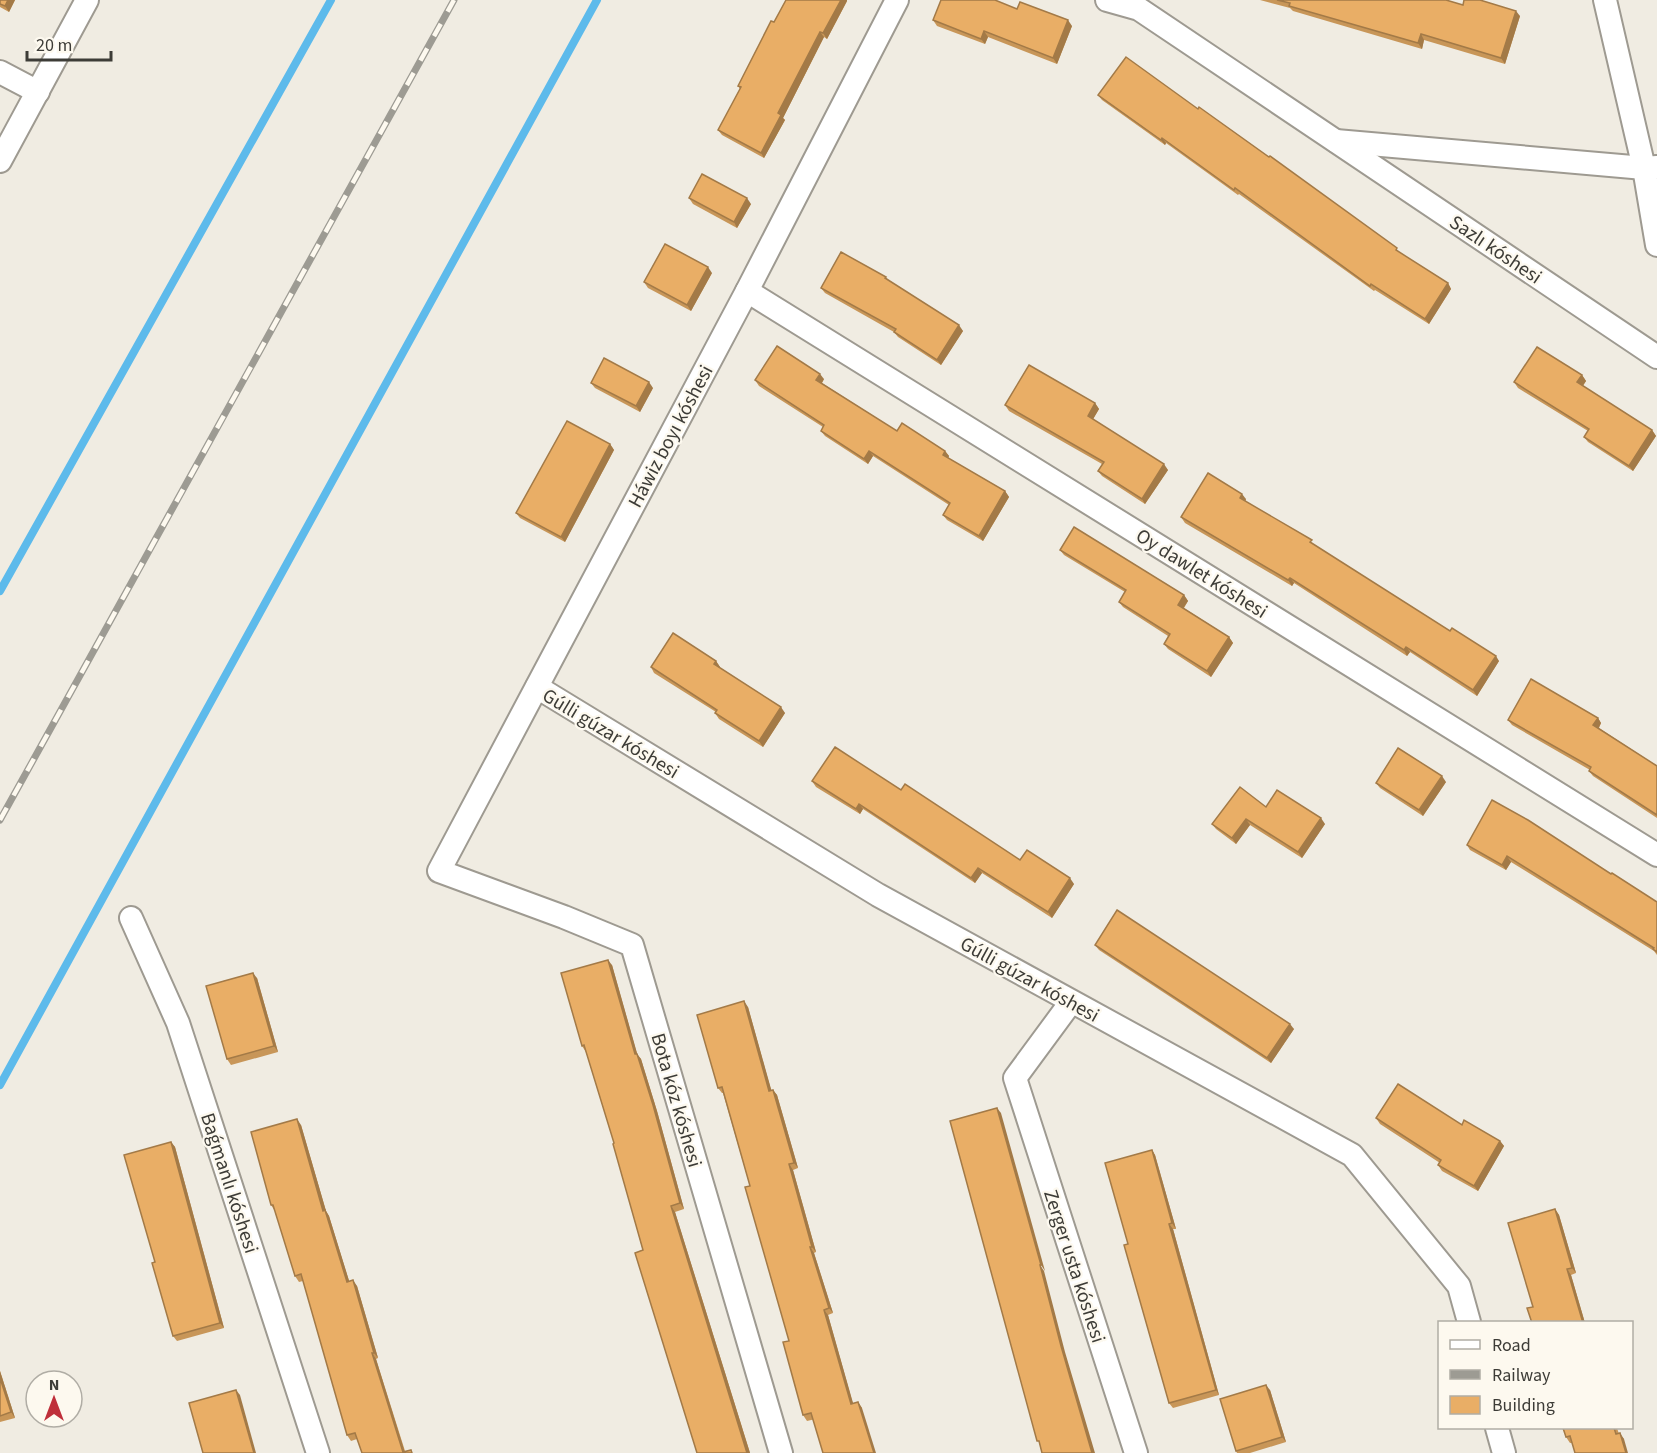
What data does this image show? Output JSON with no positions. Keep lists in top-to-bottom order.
{
  "streets": {
    "street": [
      "Sazlı kóshesi",
      "Háwiz boyı kóshesi",
      "Oy dawlet kóshesi",
      "Gúlli gúzar kóshesi",
      "Bota kóz kóshesi",
      "Baǵmanlı kóshesi",
      "Zerger usta kóshesi"
    ]
  },
  "crossings": [
    ["Háwiz boyı kóshesi", "Oy dawlet kóshesi"],
    ["Háwiz boyı kóshesi", "Gúlli gúzar kóshesi"],
    ["Háwiz boyı kóshesi", "Bota kóz kóshesi"],
    ["Gúlli gúzar kóshesi", "Zerger usta kóshesi"]
  ],
  "legend": ["Road", "Railway", "Building"],
  "scale_bar": "20 m",
  "north": "top"
}
